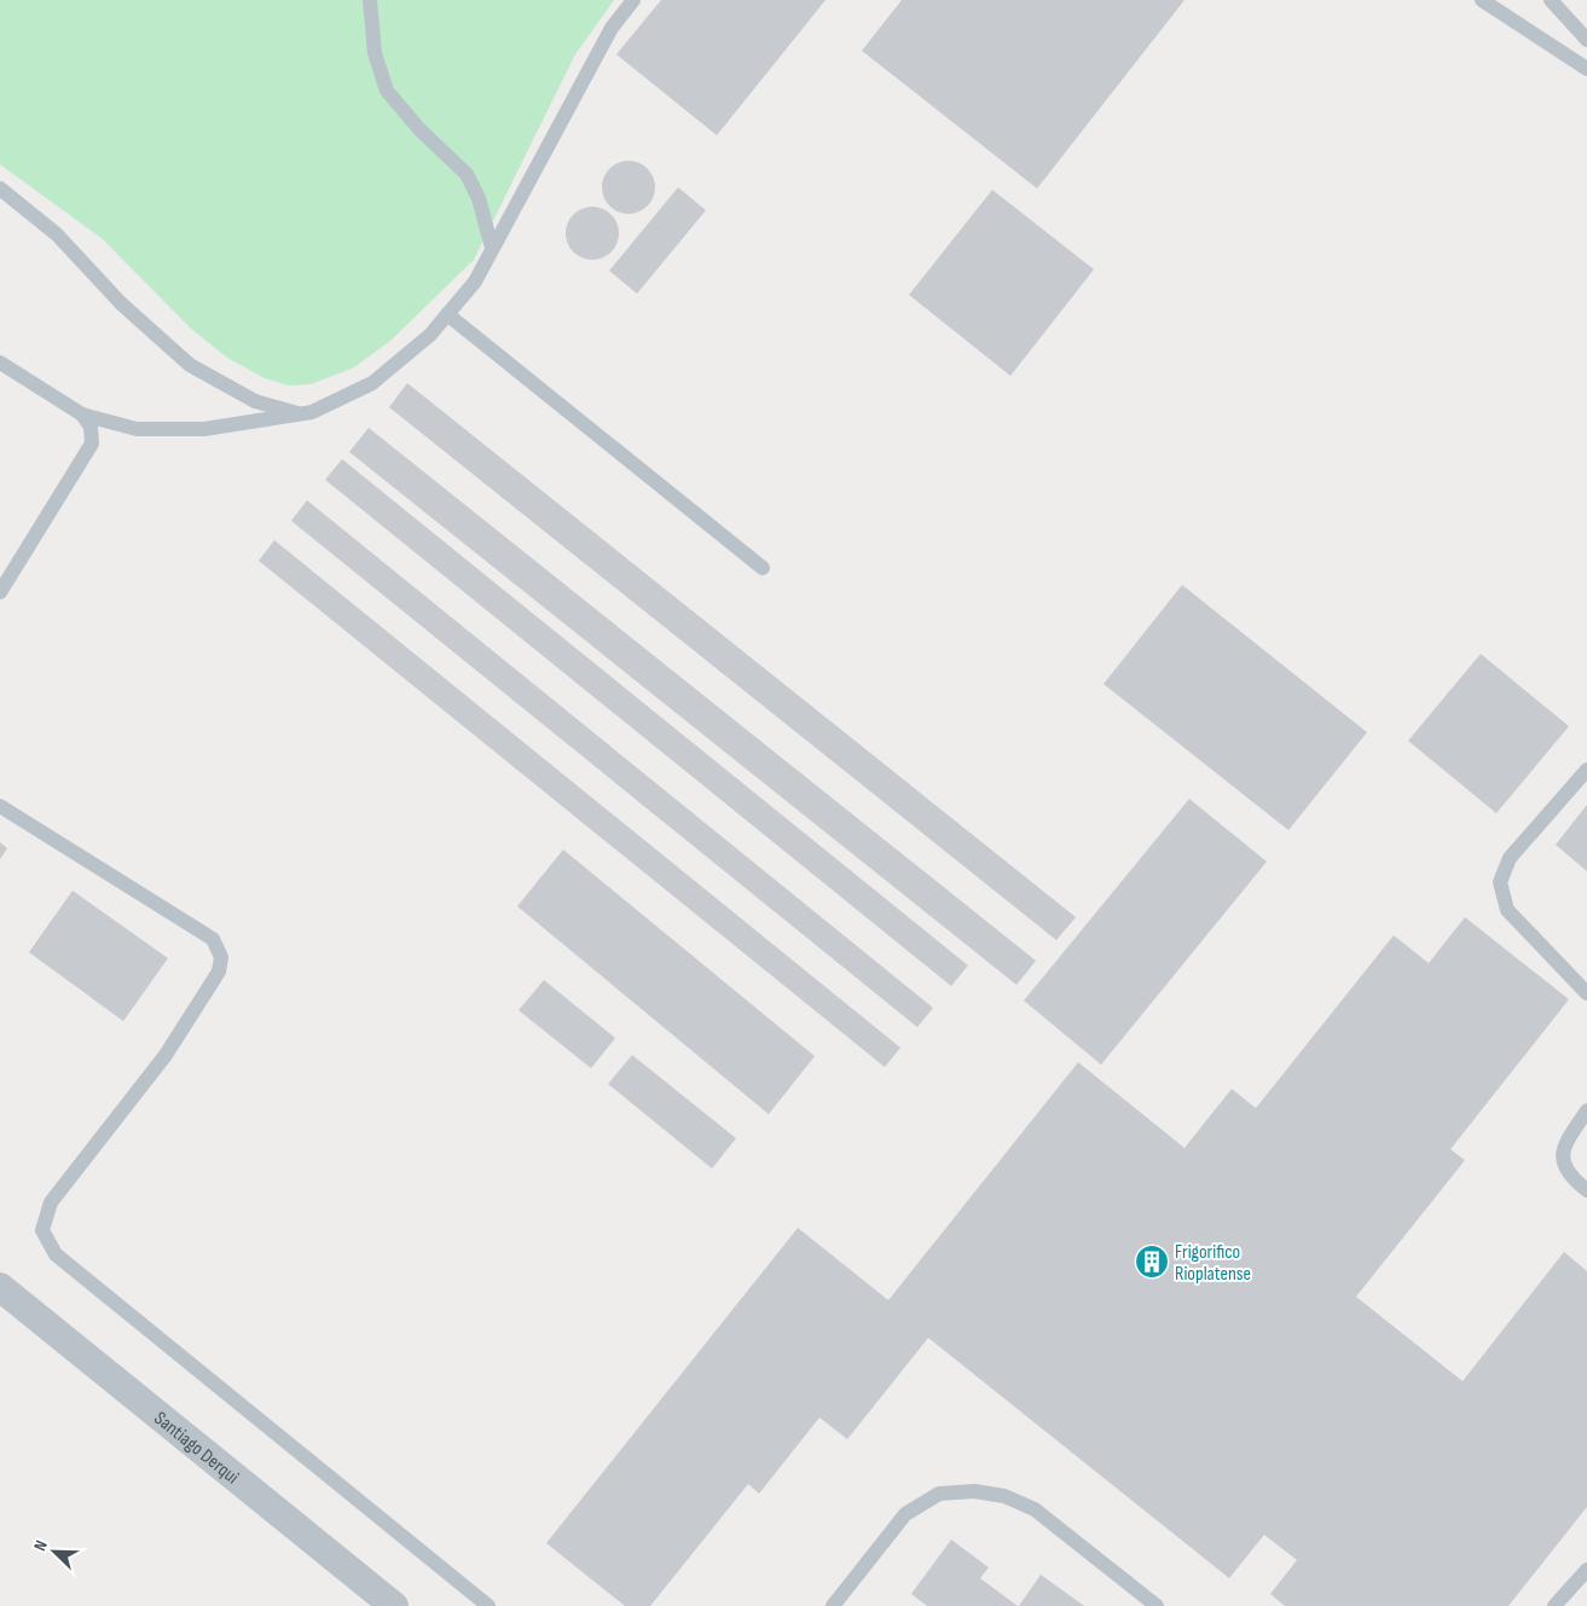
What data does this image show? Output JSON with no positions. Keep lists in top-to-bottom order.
{
  "streets": {
    "street": ["Santiago Derqui"]
  },
  "places": {
    "building": ["Frigorifico Rioplatense"]
  },
  "north": "top left"
}
